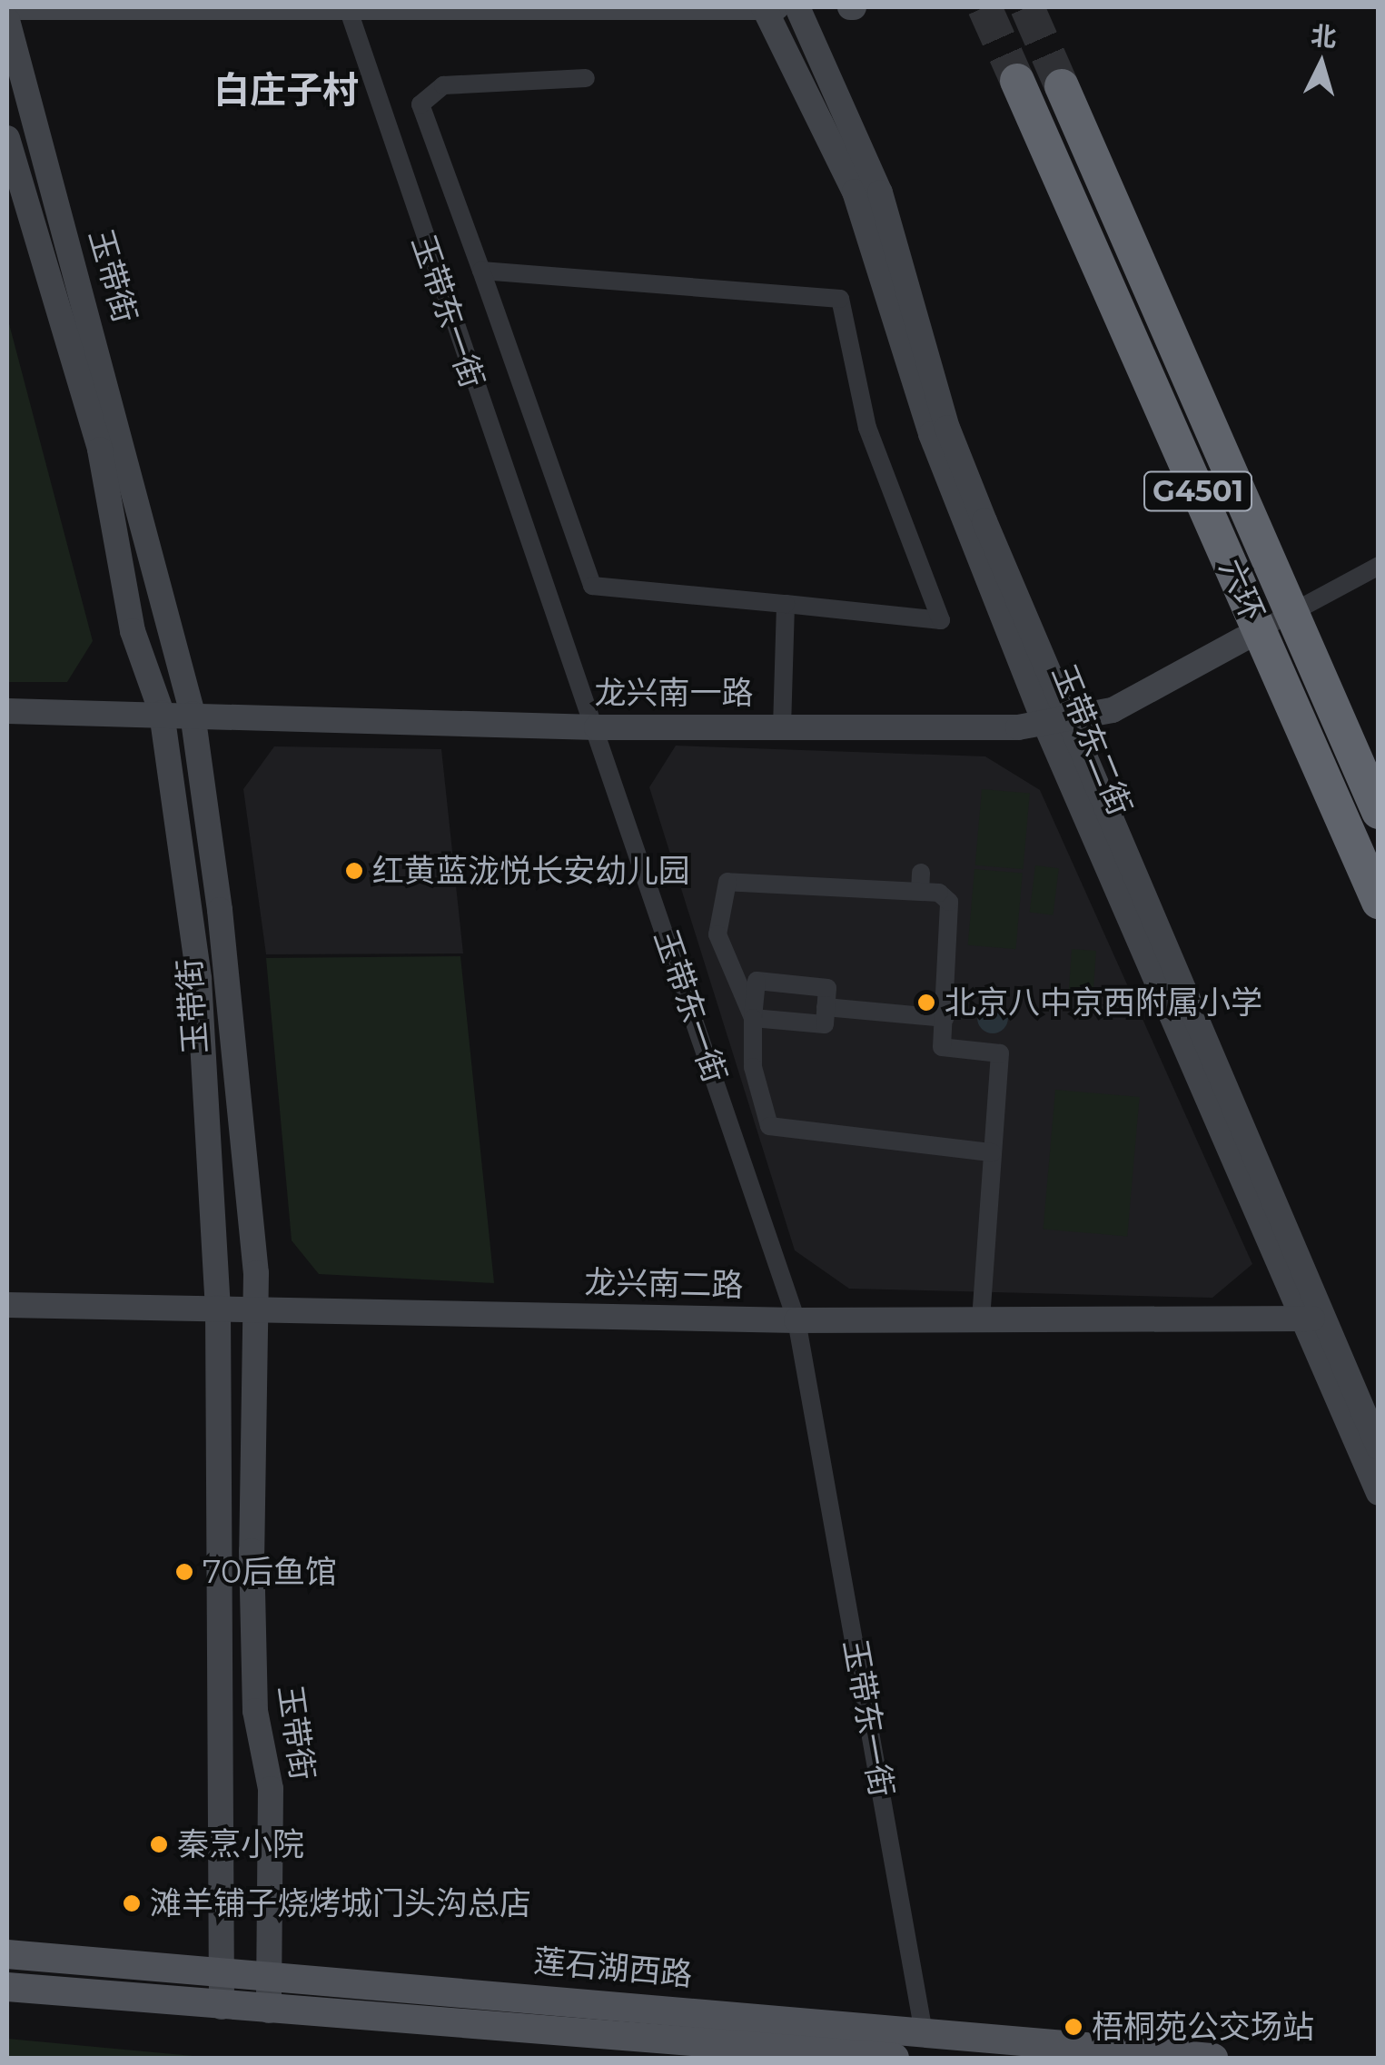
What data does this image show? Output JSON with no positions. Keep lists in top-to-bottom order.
{
  "streets": {
    "highway": ["G4501", "六环"],
    "main road": ["莲石湖西路"],
    "street": [
      "玉带街",
      "玉带东一街",
      "龙兴南一路",
      "玉带东二街",
      "龙兴南二路"
    ]
  },
  "crossings": [
    ["玉带街", "龙兴南一路"],
    ["玉带街", "龙兴南二路"],
    ["玉带街", "莲石湖西路"],
    ["玉带东一街", "龙兴南一路"],
    ["玉带东一街", "龙兴南二路"],
    ["玉带东一街", "莲石湖西路"],
    ["龙兴南一路", "玉带东二街"],
    ["玉带东二街", "龙兴南二路"]
  ],
  "districts": ["白庄子村"],
  "places": [
    "红黄蓝泷悦长安幼儿园",
    "北京八中京西附属小学",
    "70后鱼馆",
    "秦烹小院",
    "滩羊铺子烧烤城门头沟总店",
    "梧桐苑公交场站"
  ],
  "north": "top"
}
